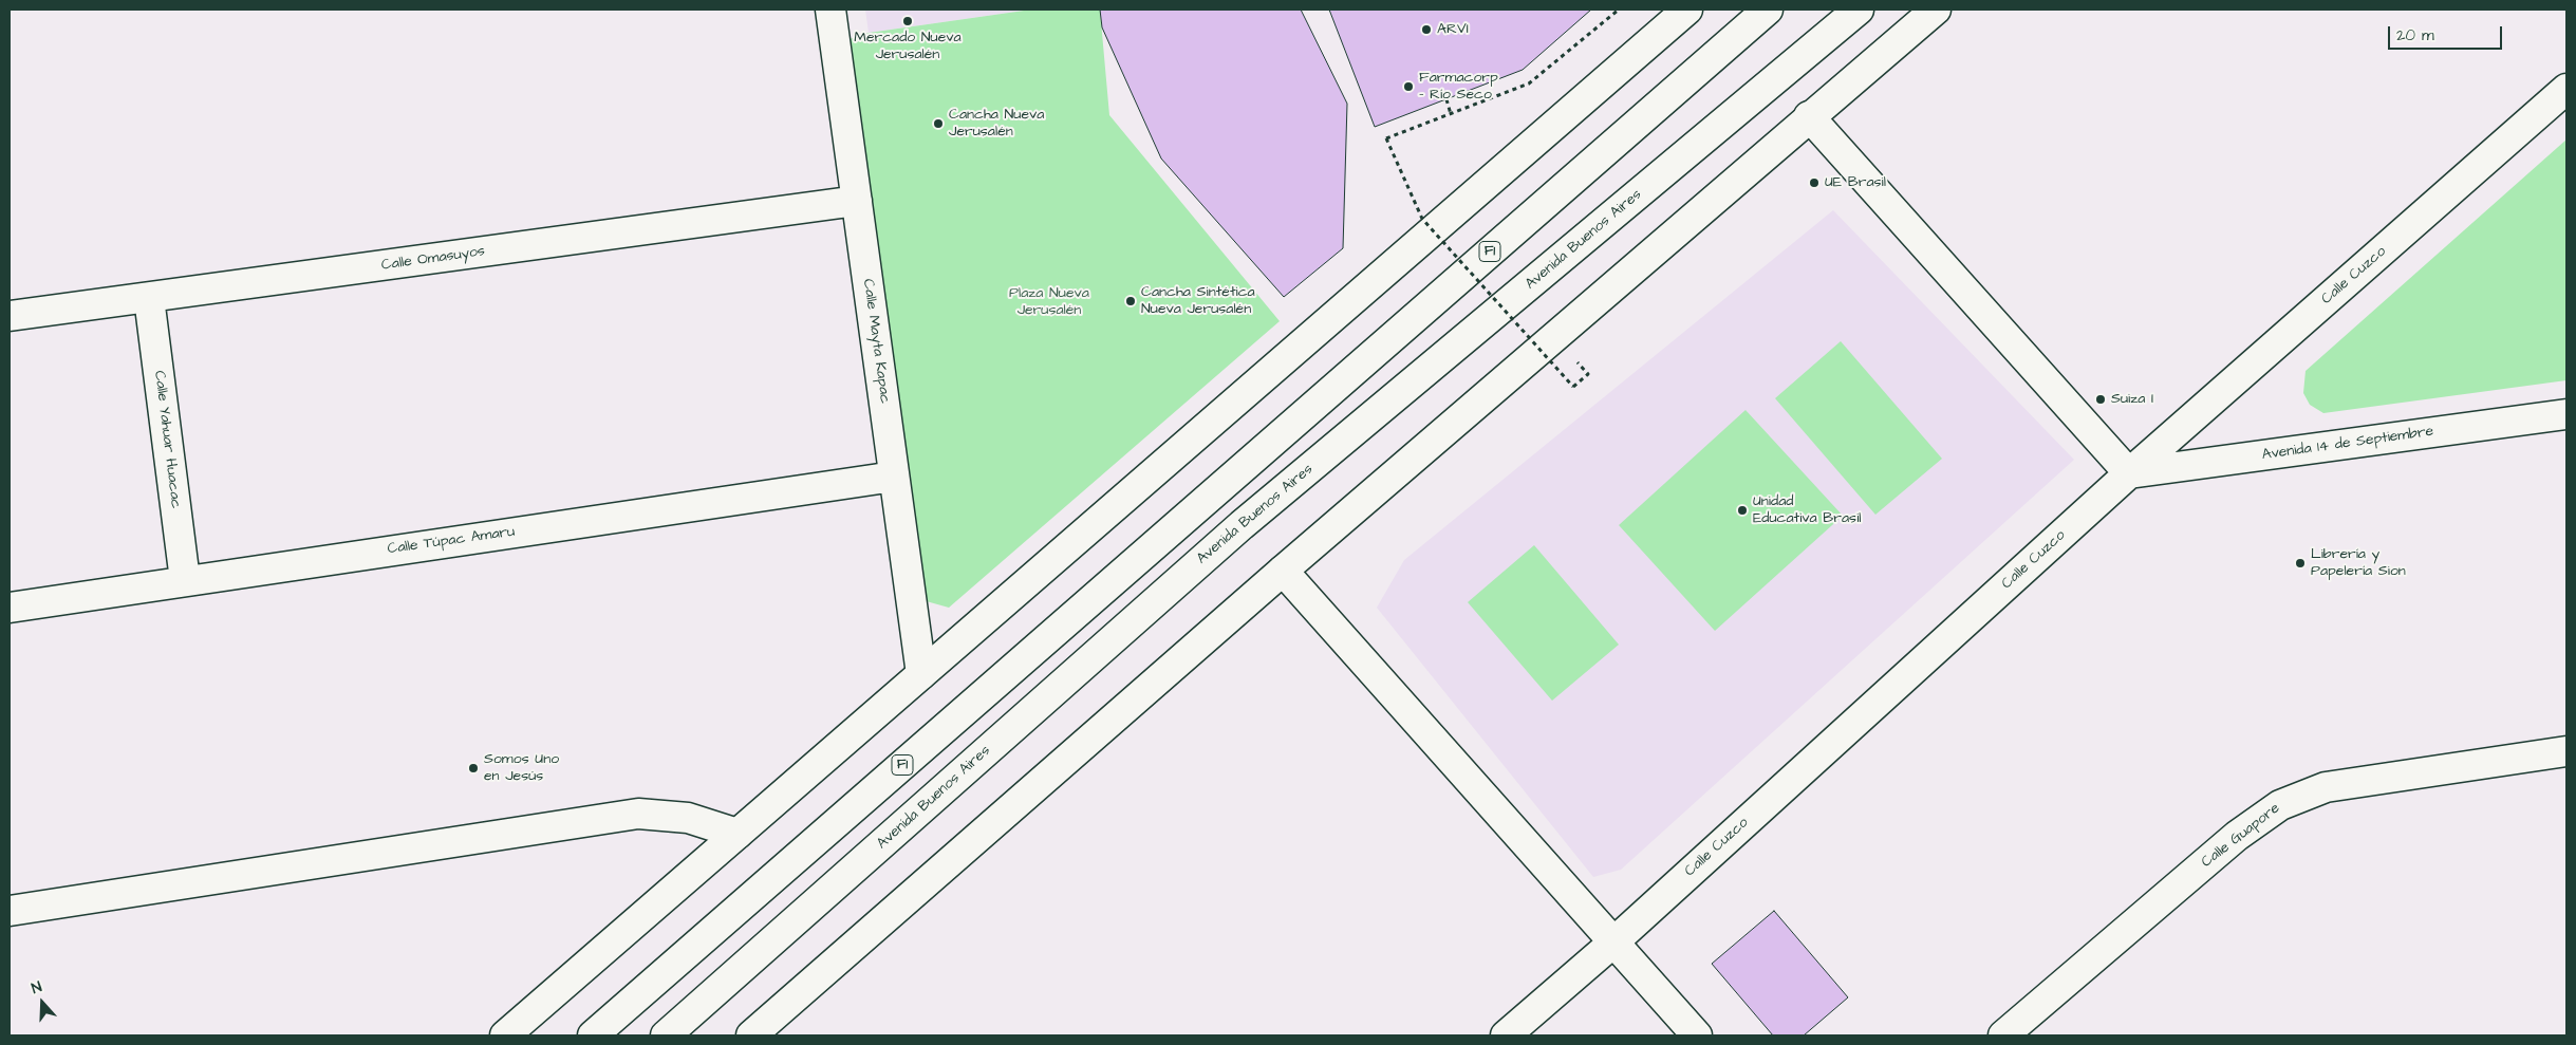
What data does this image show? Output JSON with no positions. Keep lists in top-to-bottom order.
{
  "streets": {
    "main road": [
      "Avenida Buenos Aires",
      "F1",
      "Calle Omasuyos",
      "Calle Cuzco",
      "Calle Mayta Kapac",
      "Calle Yahuar Huacac",
      "Avenida 14 de Septiembre",
      "Calle Túpac Amaru",
      "Calle Guapore"
    ]
  },
  "crossings": [
    ["Calle Omasuyos", "Calle Mayta Kapac"],
    ["Calle Omasuyos", "Calle Yahuar Huacac"],
    ["Calle Cuzco", "Avenida 14 de Septiembre"],
    ["Calle Mayta Kapac", "Calle Túpac Amaru"],
    ["Calle Yahuar Huacac", "Calle Túpac Amaru"]
  ],
  "parks": ["Plaza Nueva Jerusalén"],
  "places": [
    "Mercado Nueva Jerusalén",
    "ARVI",
    "Farmacorp - Río Seco",
    "Cancha Nueva Jerusalén",
    "UE Brasil",
    "Cancha Sintética Nueva Jerusalén",
    "Suiza I",
    "Unidad Educativa Brasil",
    "Librería y Papelería Sion",
    "Somos Uno en Jesús"
  ],
  "scale_bar": "20 m",
  "north": "top"
}
